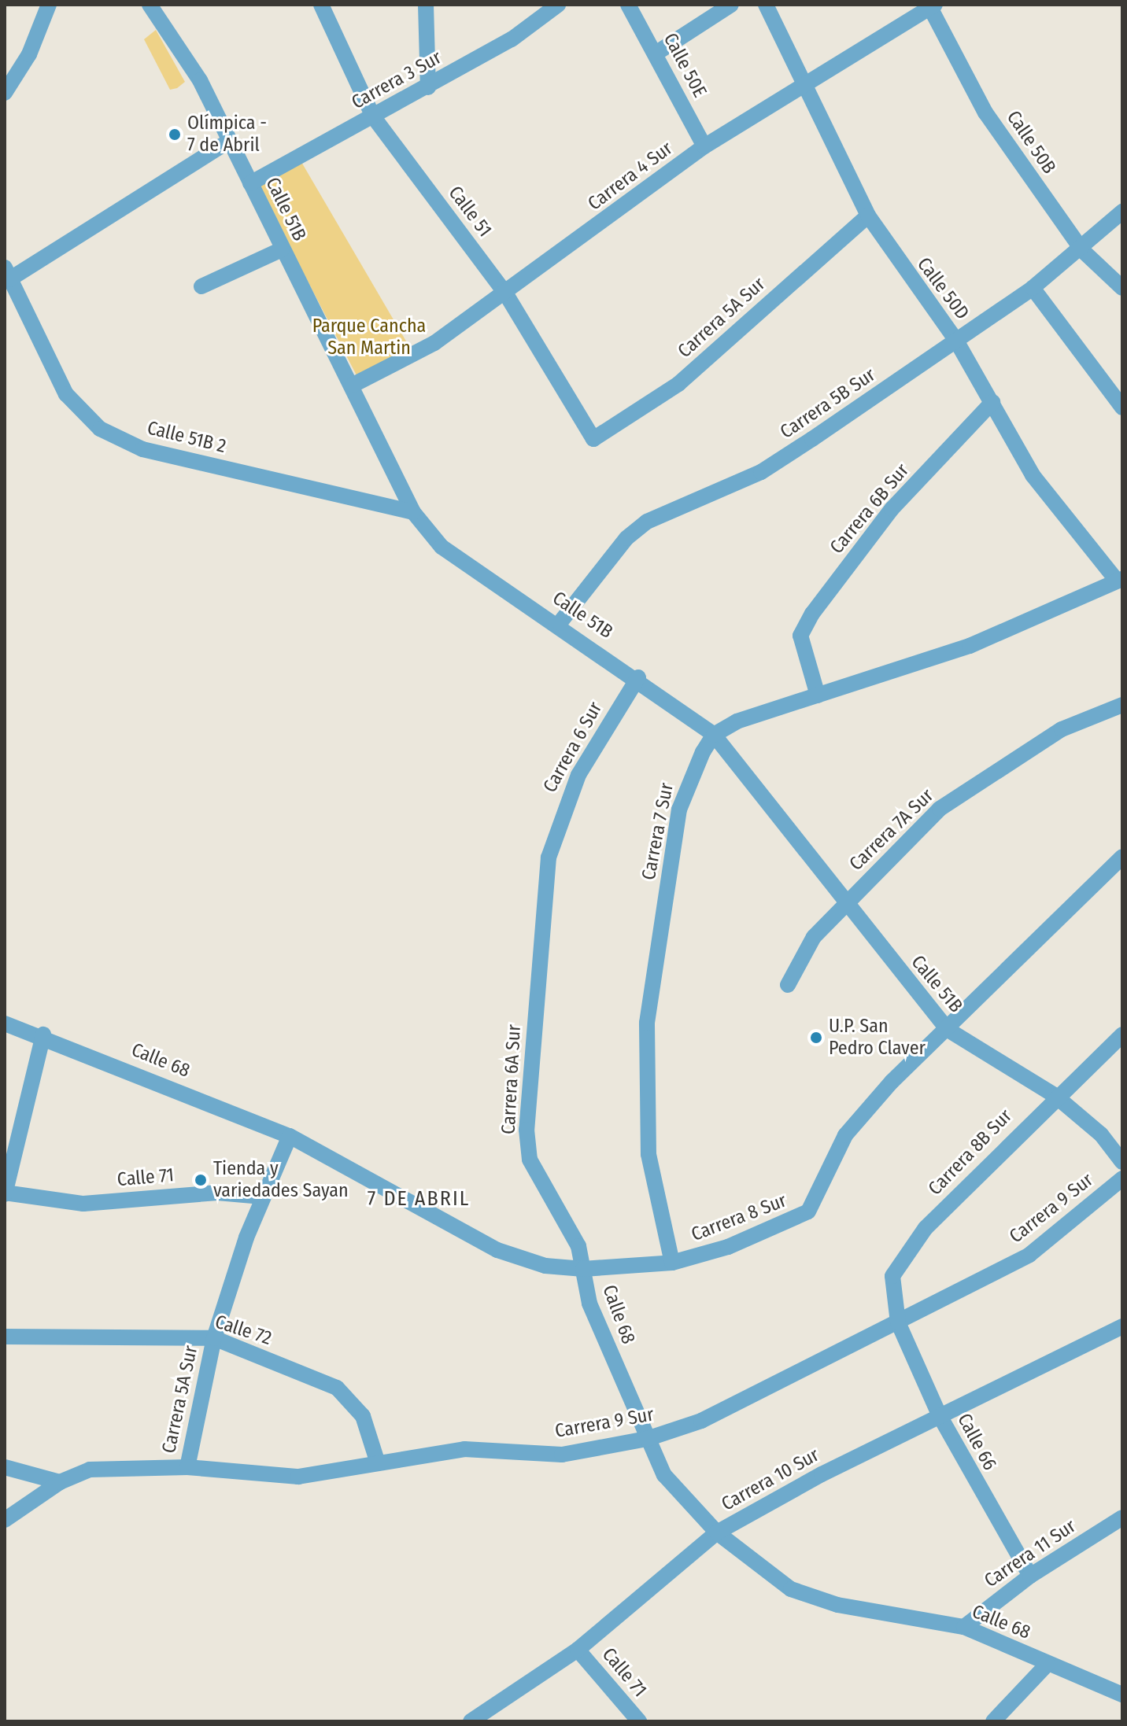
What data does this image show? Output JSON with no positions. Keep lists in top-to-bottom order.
{
  "streets": {
    "street": [
      "Calle 50E",
      "Carrera 3 Sur",
      "Calle 50B",
      "Carrera 4 Sur",
      "Calle 51B",
      "Calle 51",
      "Calle 50D",
      "Carrera 5A Sur",
      "Carrera 5B Sur",
      "Calle 51B 2",
      "Carrera 6B Sur",
      "Carrera 6 Sur",
      "Carrera 7A Sur",
      "Carrera 7 Sur",
      "Calle 68",
      "Carrera 6A Sur",
      "Carrera 8B Sur",
      "Calle 71",
      "Carrera 9 Sur",
      "Carrera 8 Sur",
      "Calle 72",
      "Calle 66",
      "Carrera 10 Sur",
      "Carrera 11 Sur"
    ]
  },
  "crossings": [
    ["Calle 50E", "Carrera 4 Sur"],
    ["Carrera 3 Sur", "Calle 51B"],
    ["Carrera 3 Sur", "Calle 51"],
    ["Calle 50B", "Carrera 4 Sur"],
    ["Calle 50B", "Carrera 5B Sur"],
    ["Carrera 4 Sur", "Calle 51B"],
    ["Carrera 4 Sur", "Calle 51"],
    ["Carrera 4 Sur", "Calle 50D"],
    ["Calle 51B", "Carrera 5B Sur"],
    ["Calle 51B", "Calle 51B 2"],
    ["Calle 51B", "Carrera 6 Sur"],
    ["Calle 51B", "Carrera 7A Sur"],
    ["Calle 51B", "Carrera 7 Sur"],
    ["Calle 51B", "Carrera 8B Sur"],
    ["Calle 51B", "Carrera 8 Sur"],
    ["Calle 51", "Carrera 5A Sur"],
    ["Calle 50D", "Carrera 5A Sur"],
    ["Calle 50D", "Carrera 5B Sur"],
    ["Calle 50D", "Carrera 6B Sur"],
    ["Calle 50D", "Carrera 7 Sur"],
    ["Carrera 5A Sur", "Calle 71"],
    ["Carrera 5A Sur", "Carrera 9 Sur"],
    ["Carrera 5A Sur", "Calle 72"],
    ["Carrera 6B Sur", "Carrera 7 Sur"],
    ["Carrera 6 Sur", "Carrera 6A Sur"],
    ["Carrera 7 Sur", "Carrera 8 Sur"],
    ["Calle 68", "Carrera 6A Sur"],
    ["Calle 68", "Carrera 9 Sur"],
    ["Calle 68", "Carrera 8 Sur"],
    ["Calle 68", "Carrera 10 Sur"],
    ["Calle 68", "Carrera 11 Sur"],
    ["Carrera 6A Sur", "Carrera 8 Sur"],
    ["Carrera 8B Sur", "Carrera 9 Sur"],
    ["Carrera 8B Sur", "Calle 66"],
    ["Calle 71", "Carrera 10 Sur"],
    ["Carrera 9 Sur", "Calle 72"],
    ["Carrera 9 Sur", "Calle 66"],
    ["Calle 66", "Carrera 10 Sur"],
    ["Calle 66", "Carrera 11 Sur"]
  ],
  "districts": ["7 DE ABRIL"],
  "parks": ["Parque Cancha San Martin"],
  "places": ["Olímpica - 7 de Abril", "U.P. San Pedro Claver", "Tienda y variedades Sayan"]
}
